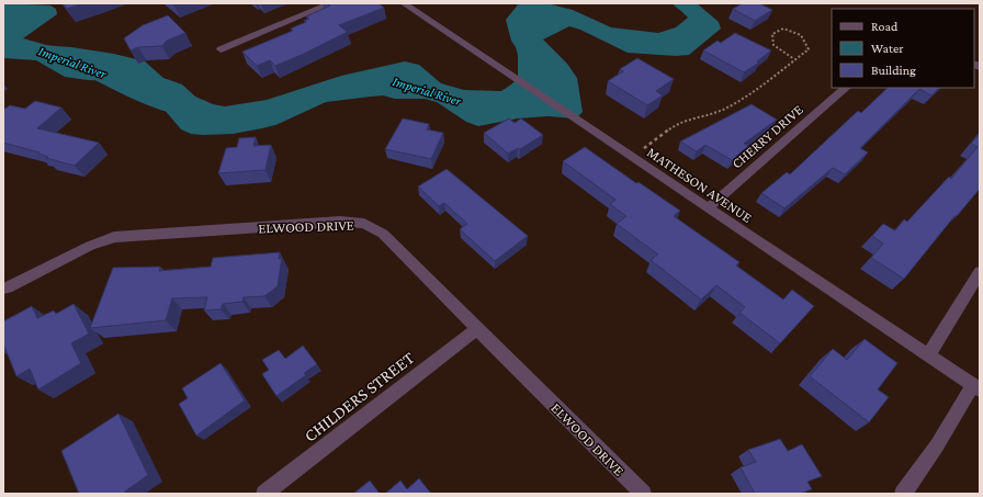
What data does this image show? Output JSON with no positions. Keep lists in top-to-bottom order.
{
  "streets": {
    "street": [
      "CHERRY DRIVE",
      "MATHESON AVENUE",
      "ELWOOD DRIVE",
      "CHILDERS STREET"
    ]
  },
  "crossings": [
    ["CHERRY DRIVE", "MATHESON AVENUE"],
    ["ELWOOD DRIVE", "CHILDERS STREET"]
  ],
  "water": ["Imperial River"],
  "legend": ["Road", "Water", "Building"]
}
